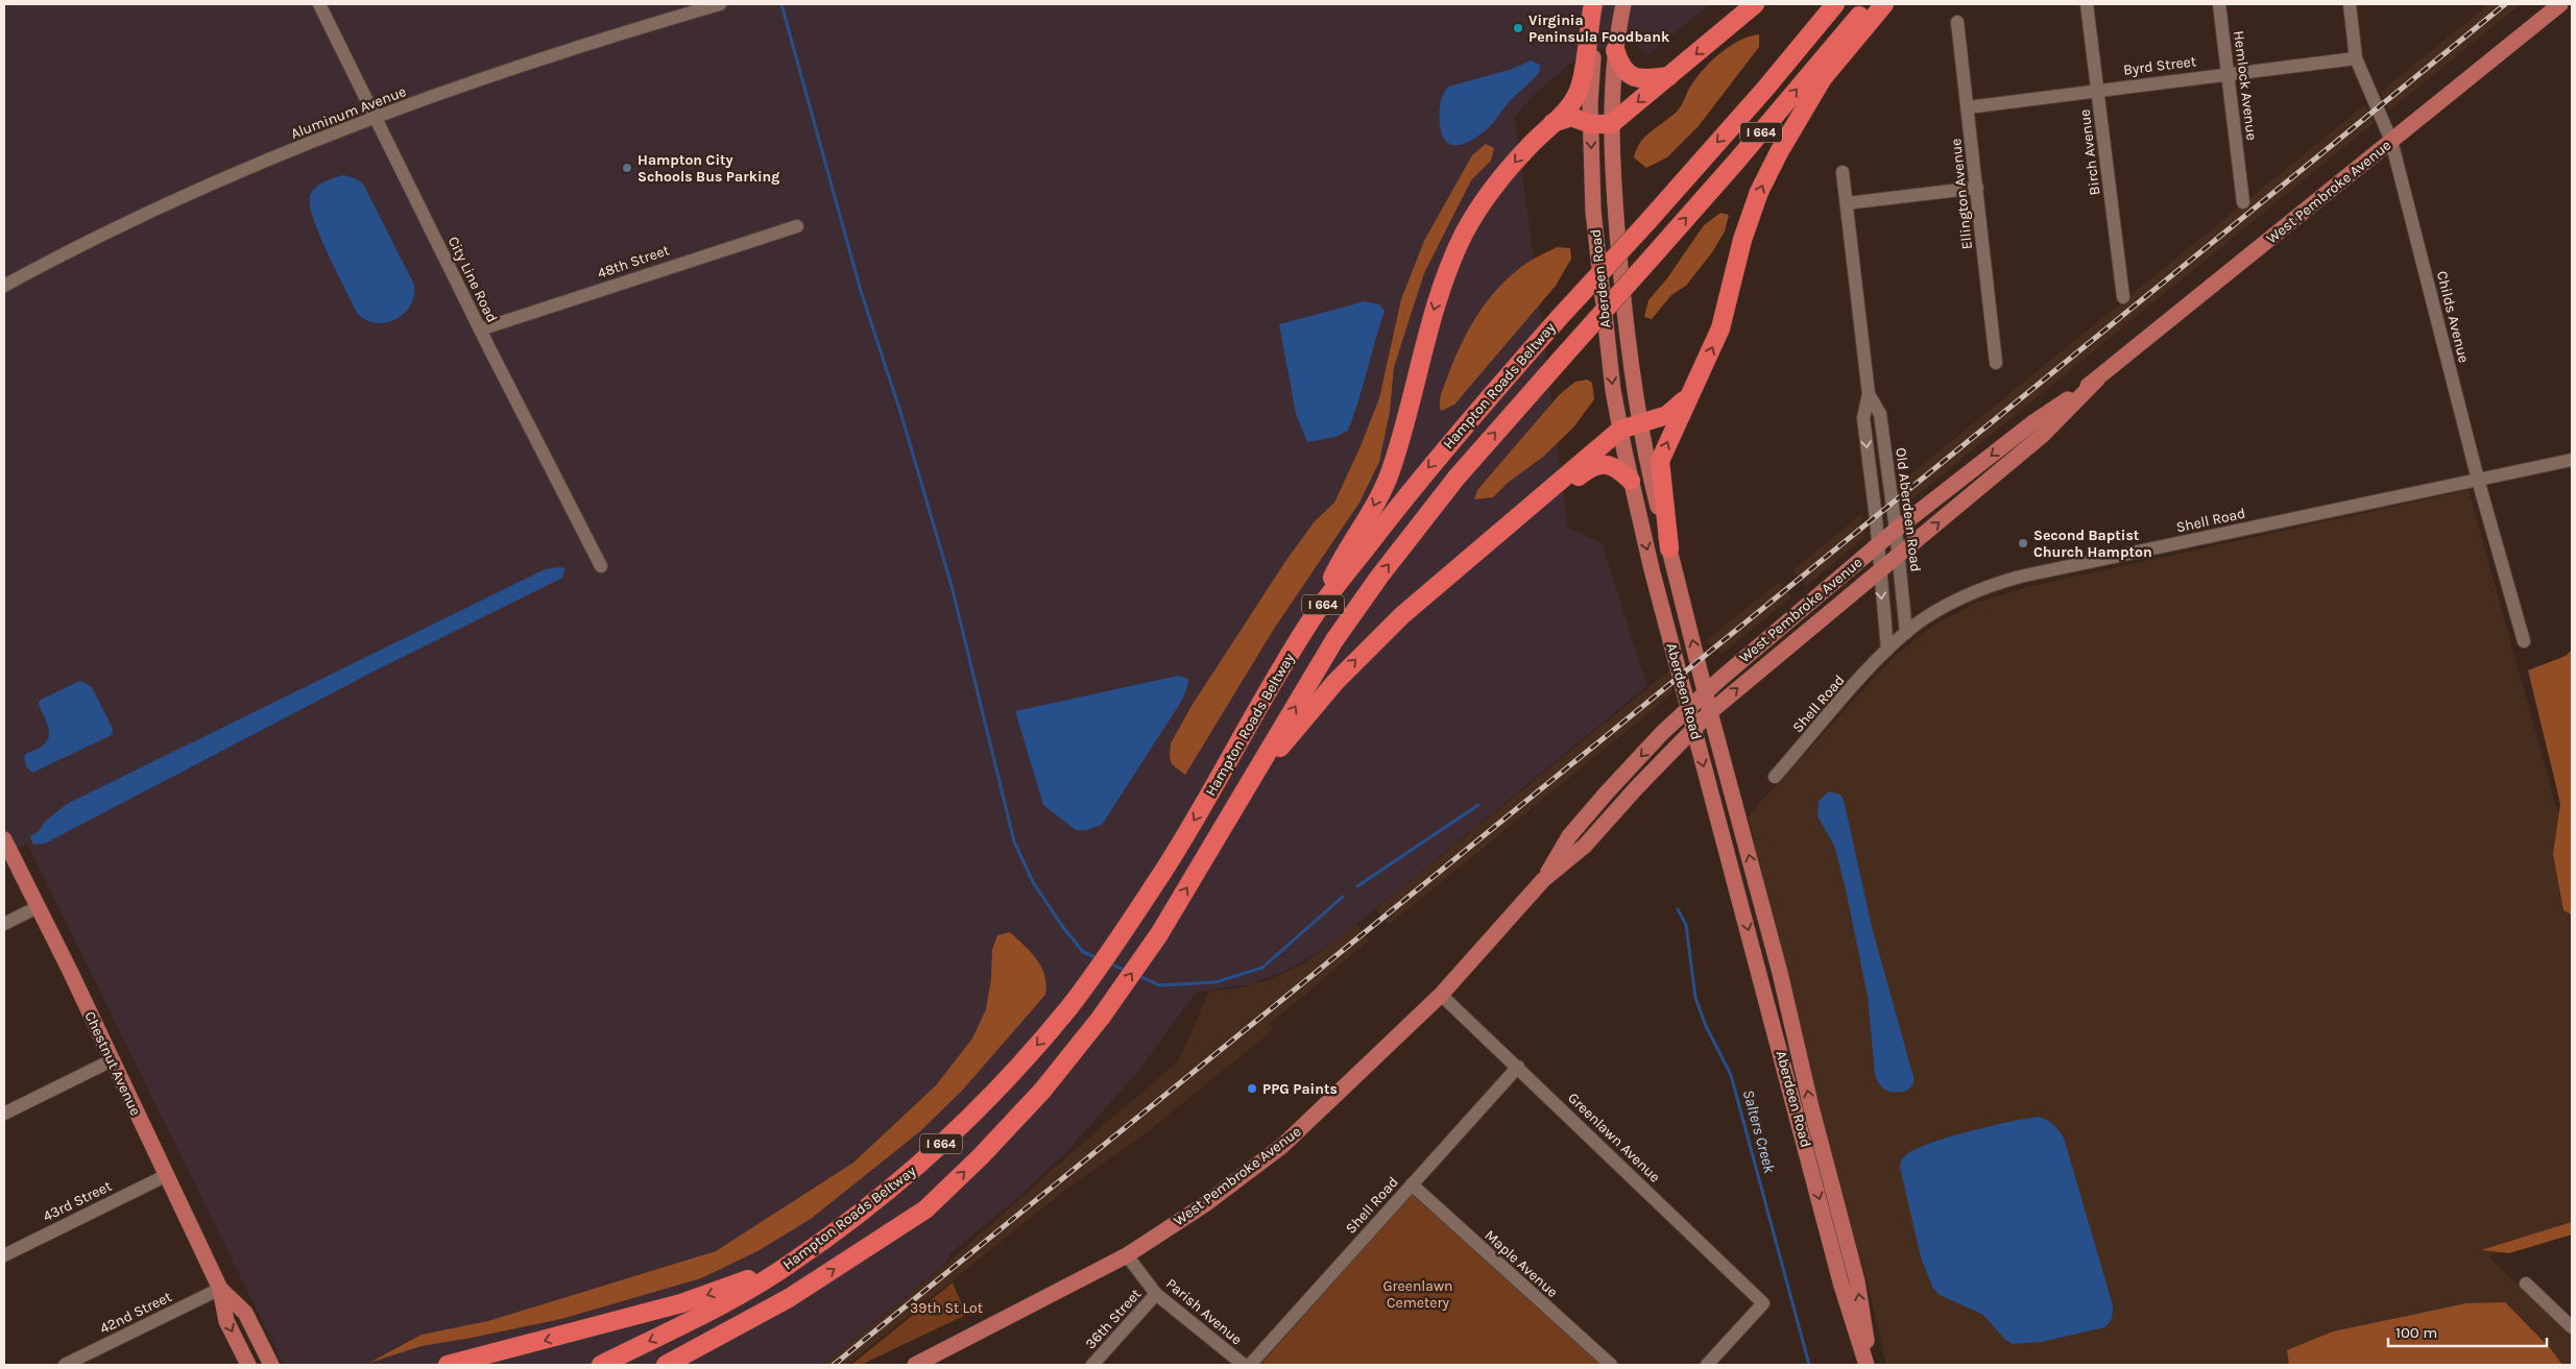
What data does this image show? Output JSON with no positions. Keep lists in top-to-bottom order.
{
  "streets": {
    "highway": ["I 664", "Hampton Roads Beltway"],
    "main road": ["West Pembroke Avenue", "Aberdeen Road", "Chestnut Avenue"],
    "street": [
      "Byrd Street",
      "Hemlock Avenue",
      "Aluminum Avenue",
      "Birch Avenue",
      "Ellington Avenue",
      "48th Street",
      "City Line Road",
      "Childs Avenue",
      "Old Aberdeen Road",
      "Shell Road",
      "Greenlawn Avenue",
      "43rd Street",
      "Maple Avenue",
      "Parish Avenue",
      "42nd Street",
      "36th Street"
    ]
  },
  "crossings": [
    ["Byrd Street", "Hemlock Avenue"],
    ["Byrd Street", "Birch Avenue"],
    ["Byrd Street", "Ellington Avenue"],
    ["Byrd Street", "Childs Avenue"],
    ["Aluminum Avenue", "City Line Road"],
    ["West Pembroke Avenue", "Aberdeen Road"],
    ["West Pembroke Avenue", "Childs Avenue"],
    ["West Pembroke Avenue", "Old Aberdeen Road"],
    ["West Pembroke Avenue", "Greenlawn Avenue"],
    ["West Pembroke Avenue", "Parish Avenue"],
    ["48th Street", "City Line Road"],
    ["Childs Avenue", "Shell Road"],
    ["Old Aberdeen Road", "Shell Road"],
    ["Shell Road", "Greenlawn Avenue"],
    ["Shell Road", "Maple Avenue"],
    ["Chestnut Avenue", "43rd Street"],
    ["Chestnut Avenue", "42nd Street"],
    ["Parish Avenue", "36th Street"]
  ],
  "water": ["Salters Creek"],
  "parks": ["Greenlawn Cemetery", "39th St Lot"],
  "places": [
    "Virginia Peninsula Foodbank",
    "Hampton City Schools Bus Parking",
    "Second Baptist Church Hampton",
    "PPG Paints"
  ],
  "scale_bar": "100 m"
}
